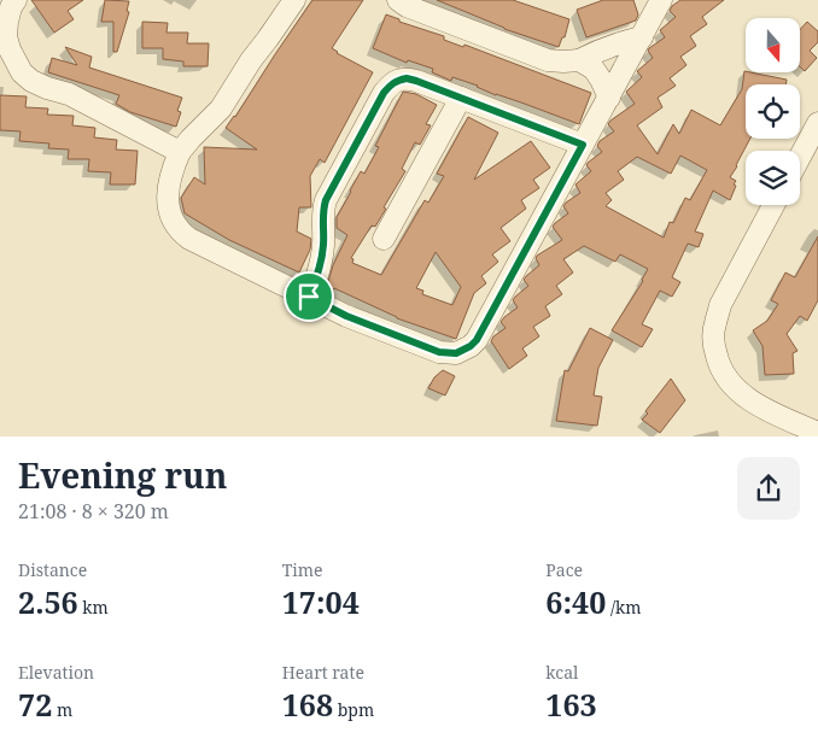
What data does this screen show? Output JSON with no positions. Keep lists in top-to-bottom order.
{
  "north": "bottom",
  "page": {
    "heading": ["Evening run", "21:08 · 8 × 320 m"],
    "stats": [
      ["Distance", "2.56 km"],
      ["Time", "17:04"],
      ["Pace", "6:40 /km"],
      ["Elevation", "72 m"],
      ["Heart rate", "168 bpm"],
      ["kcal", "163"]
    ]
  }
}
